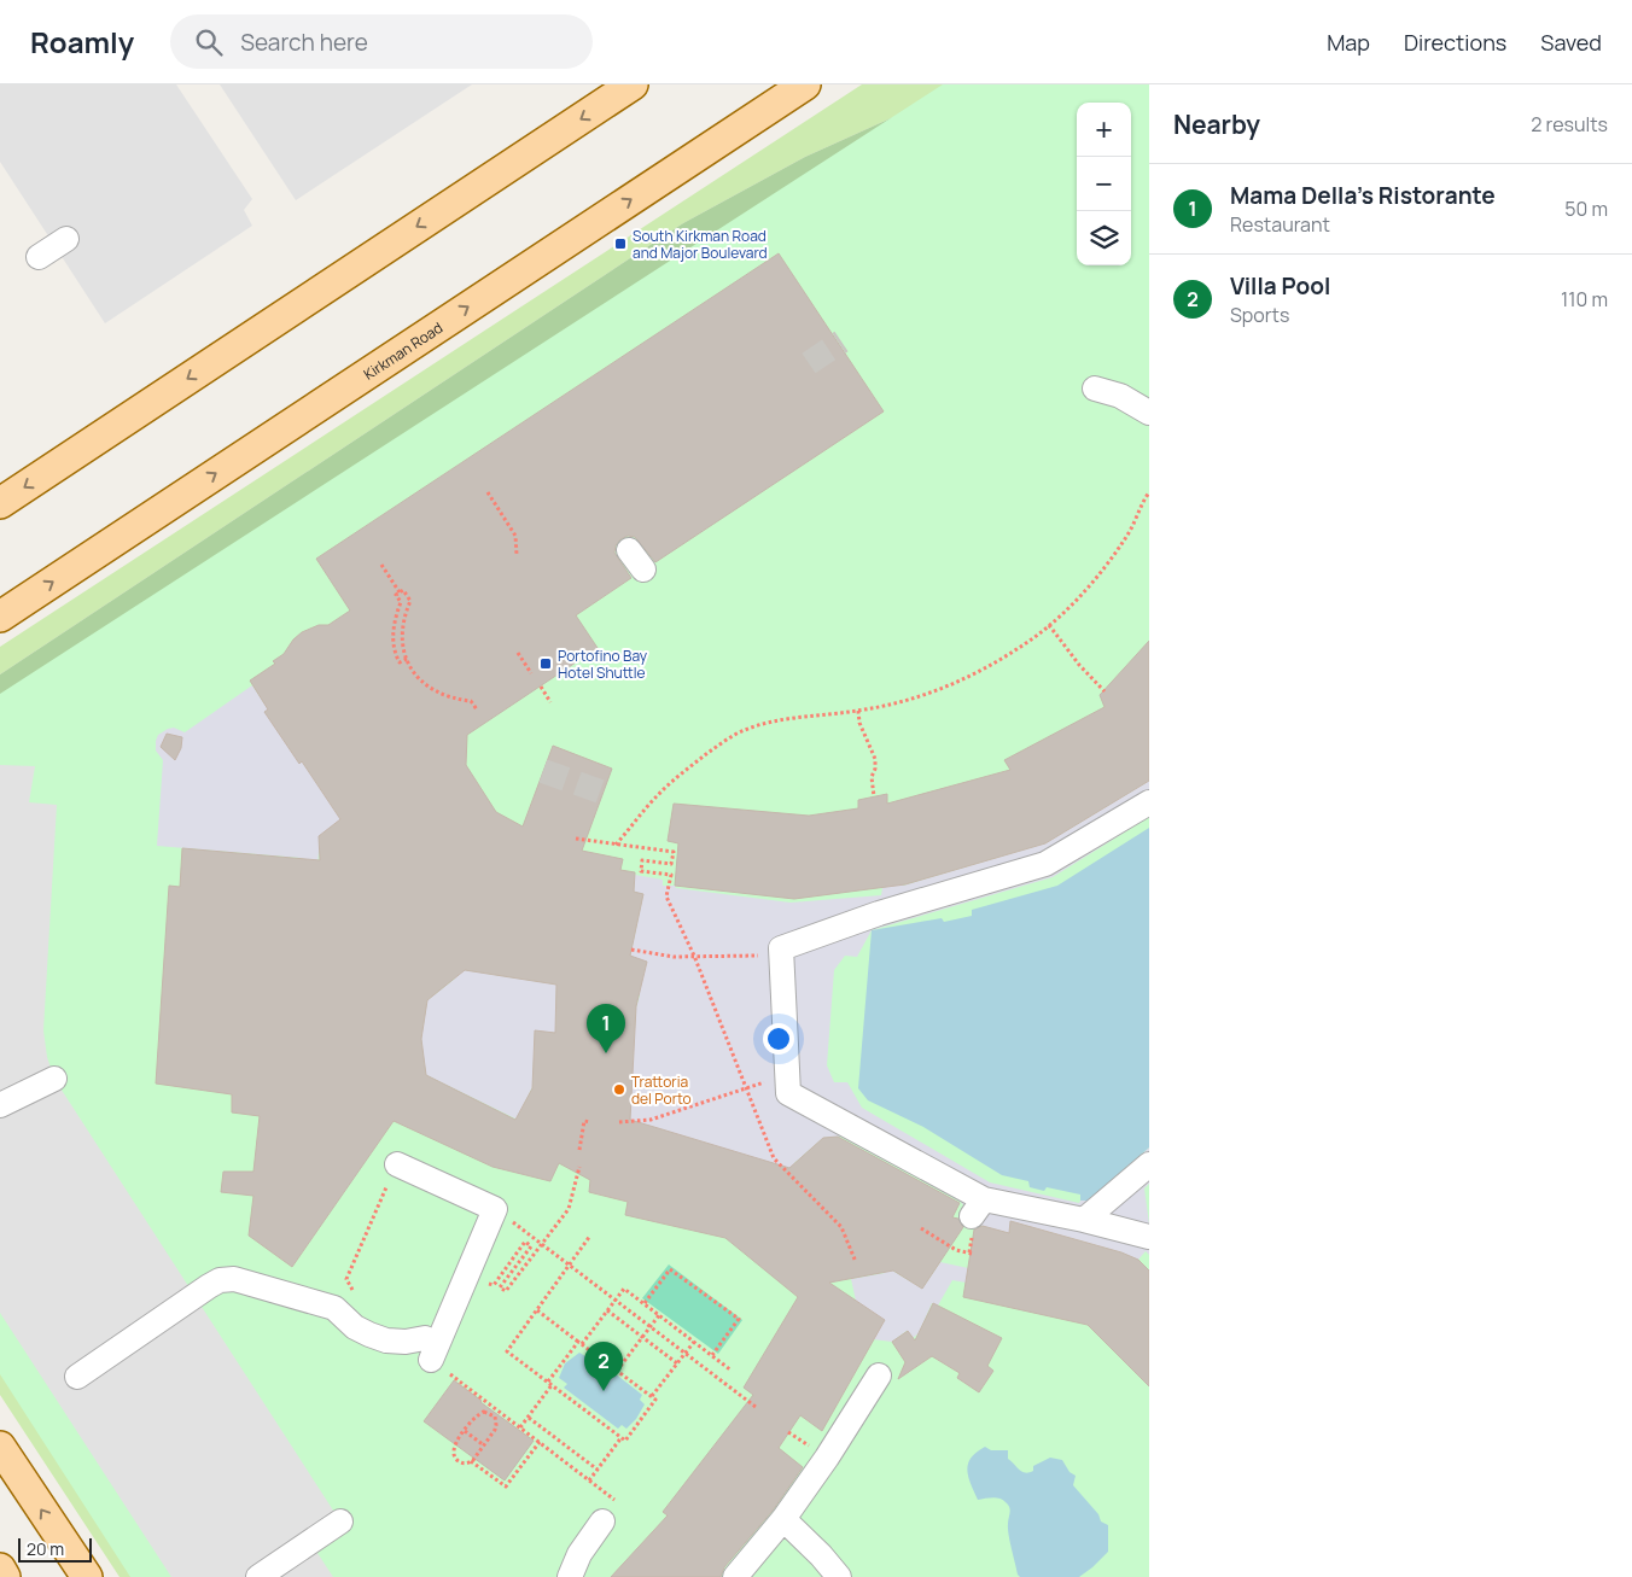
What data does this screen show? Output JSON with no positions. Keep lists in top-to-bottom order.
{
  "streets": {
    "main road": ["Kirkman Road"]
  },
  "places": {
    "transit": ["South Kirkman Road and Major Boulevard", "Portofino Bay Hotel Shuttle"],
    "other": ["Trattoria del Porto"]
  },
  "scale_bar": "20 m",
  "page": {
    "header": "Roamly",
    "search": "Search here",
    "nav": ["Map", "Directions", "Saved"],
    "heading": ["Nearby", "2 results"],
    "map_buttons": ["+", "−"],
    "list": [
      {
        "mark": "1",
        "name": "Mama Della's Ristorante",
        "note": "Restaurant",
        "value": "50 m"
      },
      {
        "mark": "2",
        "name": "Villa Pool",
        "note": "Sports",
        "value": "110 m"
      }
    ],
    "pins": ["1", "2"],
    "scale": "20 m"
  }
}
